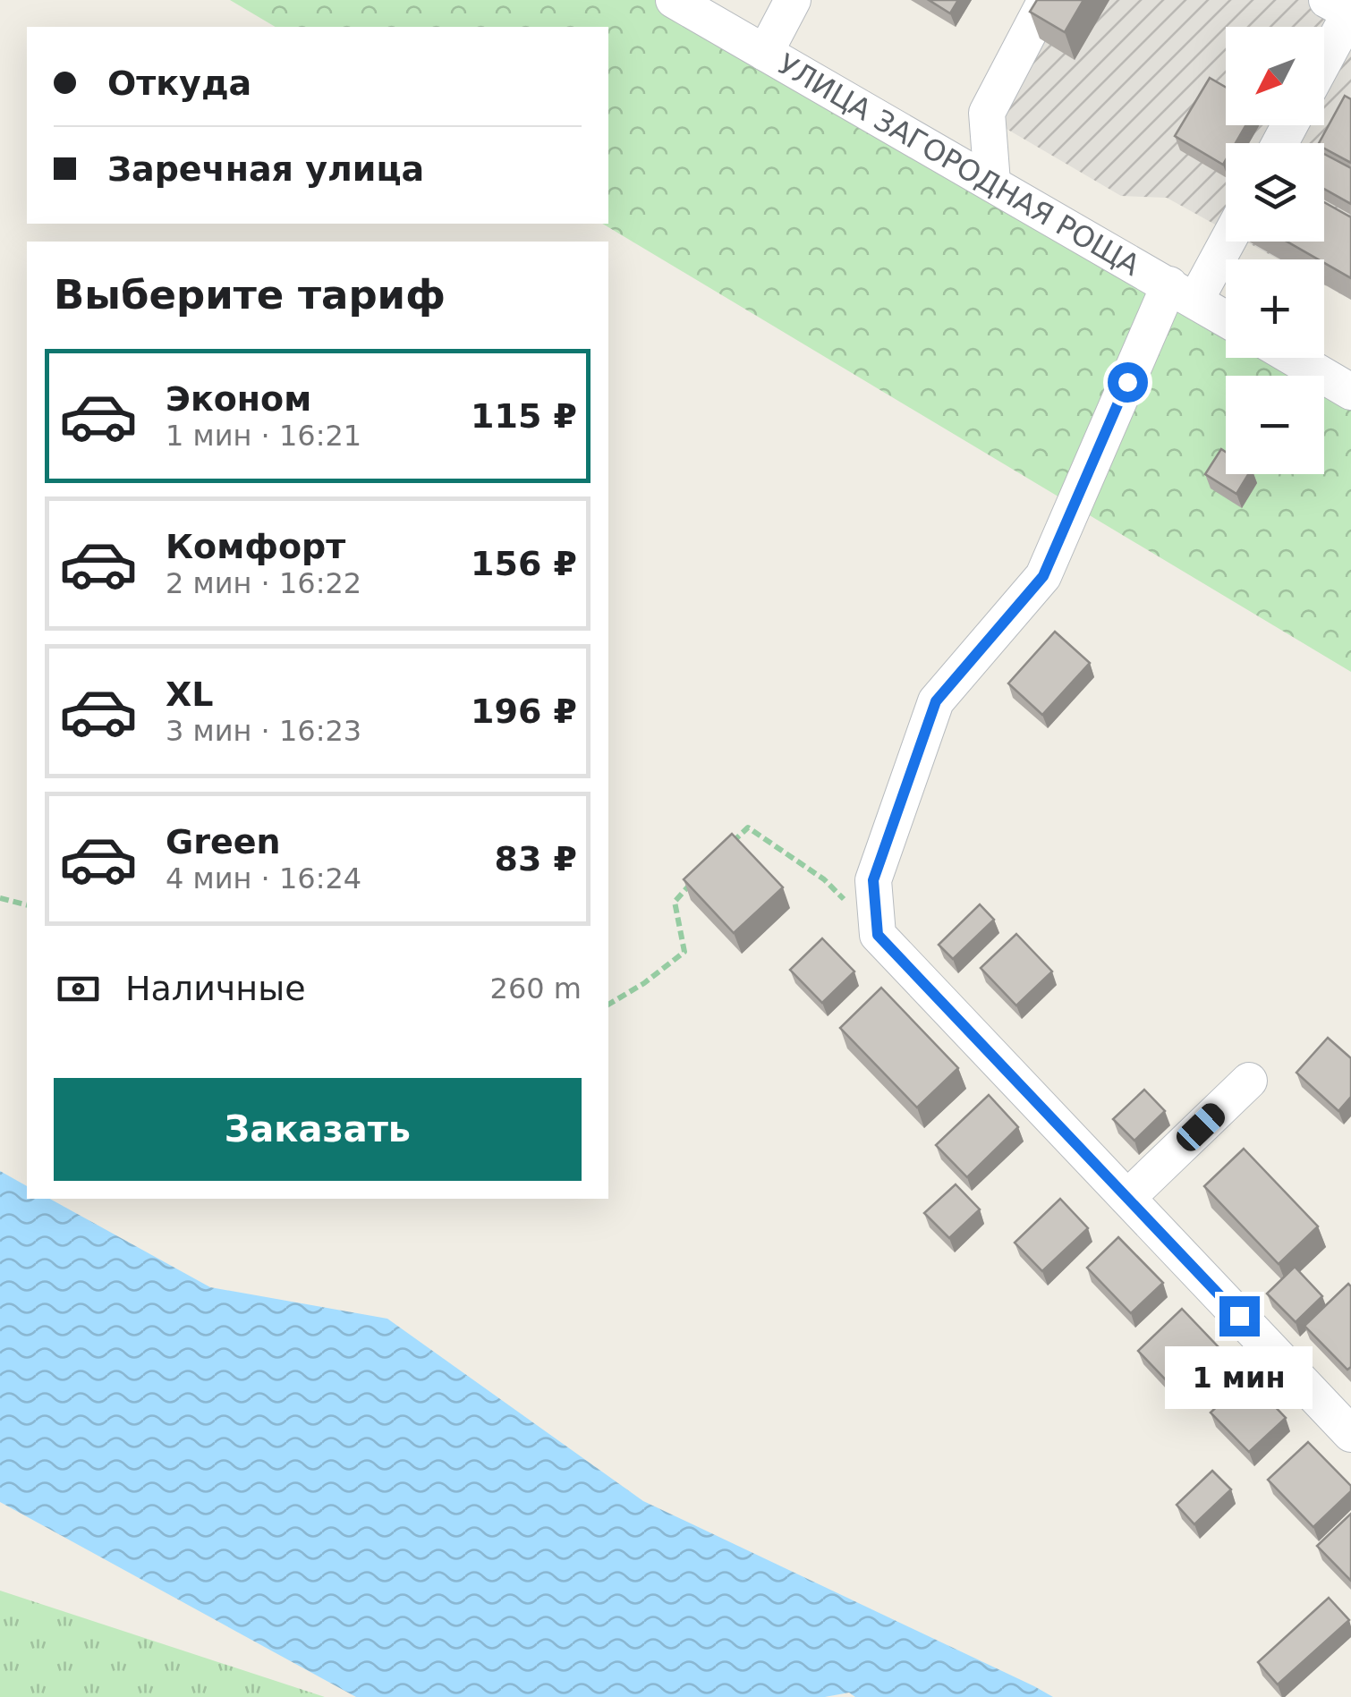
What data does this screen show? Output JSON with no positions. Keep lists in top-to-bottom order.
{
  "streets": {
    "street": ["УЛИЦА ЗАГОРОДНАЯ РОЩА"]
  },
  "north": "bottom left",
  "page": {
    "map_buttons": ["+", "−"],
    "banner": ["Откуда", "Заречная улица"],
    "heading": "Выберите тариф",
    "list": [
      {
        "name": "Эконом",
        "note": "1 мин · 16:21",
        "value": "115 ₽"
      },
      {
        "name": "Комфорт",
        "note": "2 мин · 16:22",
        "value": "156 ₽"
      },
      {
        "name": "XL",
        "note": "3 мин · 16:23",
        "value": "196 ₽"
      },
      {
        "name": "Green",
        "note": "4 мин · 16:24",
        "value": "83 ₽"
      }
    ],
    "pay": ["Наличные", "260 m"],
    "buttons": "Заказать",
    "bubble": "1 мин"
  }
}
